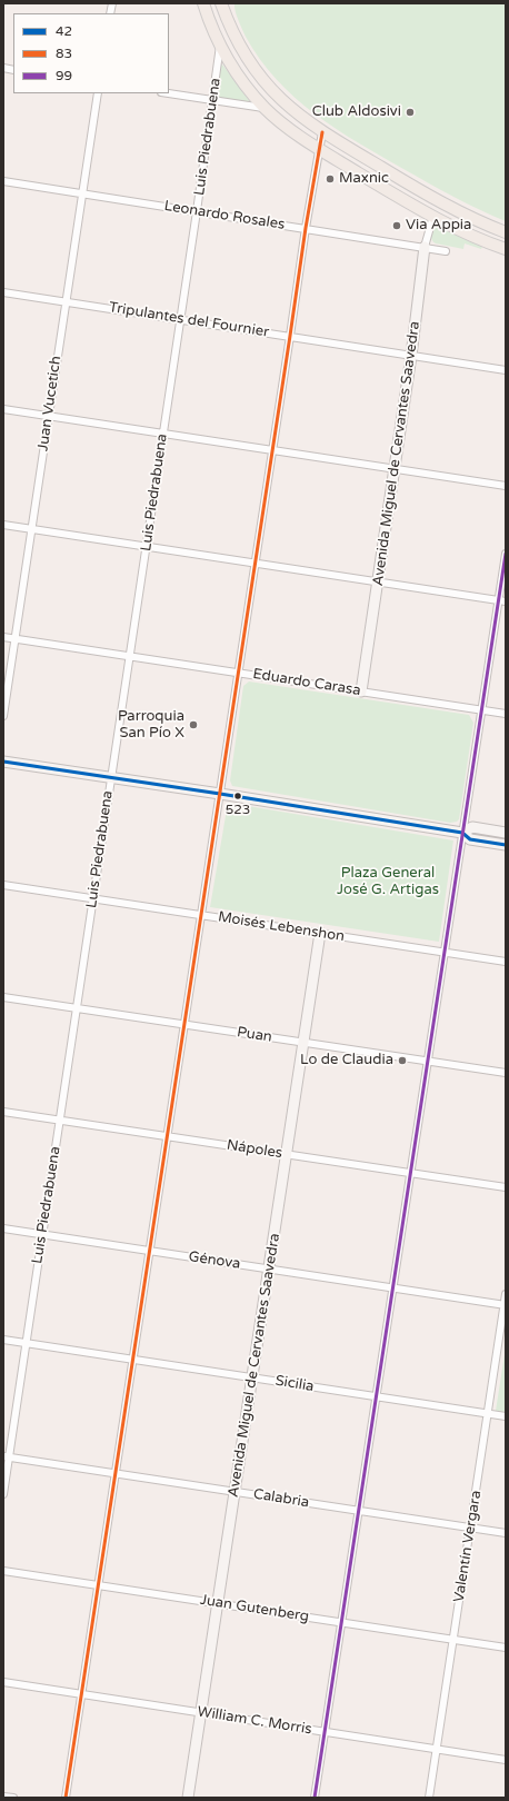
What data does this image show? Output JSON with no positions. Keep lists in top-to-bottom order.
{
  "streets": {
    "street": [
      "Luis Piedrabuena",
      "Leonardo Rosales",
      "Tripulantes del Fournier",
      "Juan Vucetich",
      "Avenida Miguel de Cervantes Saavedra",
      "Eduardo Carasa",
      "Moisés Lebenshon",
      "Puan",
      "Nápoles",
      "Génova",
      "Sicilia",
      "Calabria",
      "Valentín Vergara",
      "Juan Gutenberg",
      "William C. Morris"
    ]
  },
  "crossings": [
    ["Luis Piedrabuena", "Leonardo Rosales"],
    ["Luis Piedrabuena", "Tripulantes del Fournier"],
    ["Luis Piedrabuena", "Eduardo Carasa"],
    ["Luis Piedrabuena", "Moisés Lebenshon"],
    ["Luis Piedrabuena", "Puan"],
    ["Luis Piedrabuena", "Nápoles"],
    ["Luis Piedrabuena", "Génova"],
    ["Luis Piedrabuena", "Sicilia"],
    ["Luis Piedrabuena", "Calabria"],
    ["Leonardo Rosales", "Juan Vucetich"],
    ["Leonardo Rosales", "Avenida Miguel de Cervantes Saavedra"],
    ["Tripulantes del Fournier", "Juan Vucetich"],
    ["Tripulantes del Fournier", "Avenida Miguel de Cervantes Saavedra"],
    ["Juan Vucetich", "Eduardo Carasa"],
    ["Avenida Miguel de Cervantes Saavedra", "Eduardo Carasa"],
    ["Avenida Miguel de Cervantes Saavedra", "Moisés Lebenshon"],
    ["Avenida Miguel de Cervantes Saavedra", "Puan"],
    ["Avenida Miguel de Cervantes Saavedra", "Nápoles"],
    ["Avenida Miguel de Cervantes Saavedra", "Génova"],
    ["Avenida Miguel de Cervantes Saavedra", "Sicilia"],
    ["Avenida Miguel de Cervantes Saavedra", "Calabria"],
    ["Avenida Miguel de Cervantes Saavedra", "Juan Gutenberg"],
    ["Avenida Miguel de Cervantes Saavedra", "William C. Morris"],
    ["Génova", "Valentín Vergara"],
    ["Sicilia", "Valentín Vergara"],
    ["Calabria", "Valentín Vergara"],
    ["Valentín Vergara", "Juan Gutenberg"],
    ["Valentín Vergara", "William C. Morris"]
  ],
  "parks": ["Plaza General José G. Artigas"],
  "places": [
    "Club Aldosivi",
    "Maxnic",
    "Via Appia",
    "Parroquia San Pío X",
    "523",
    "Lo de Claudia"
  ],
  "lines": ["transit line 83", "transit line 99", "transit line 42"],
  "legend": ["42", "83", "99"]
}
